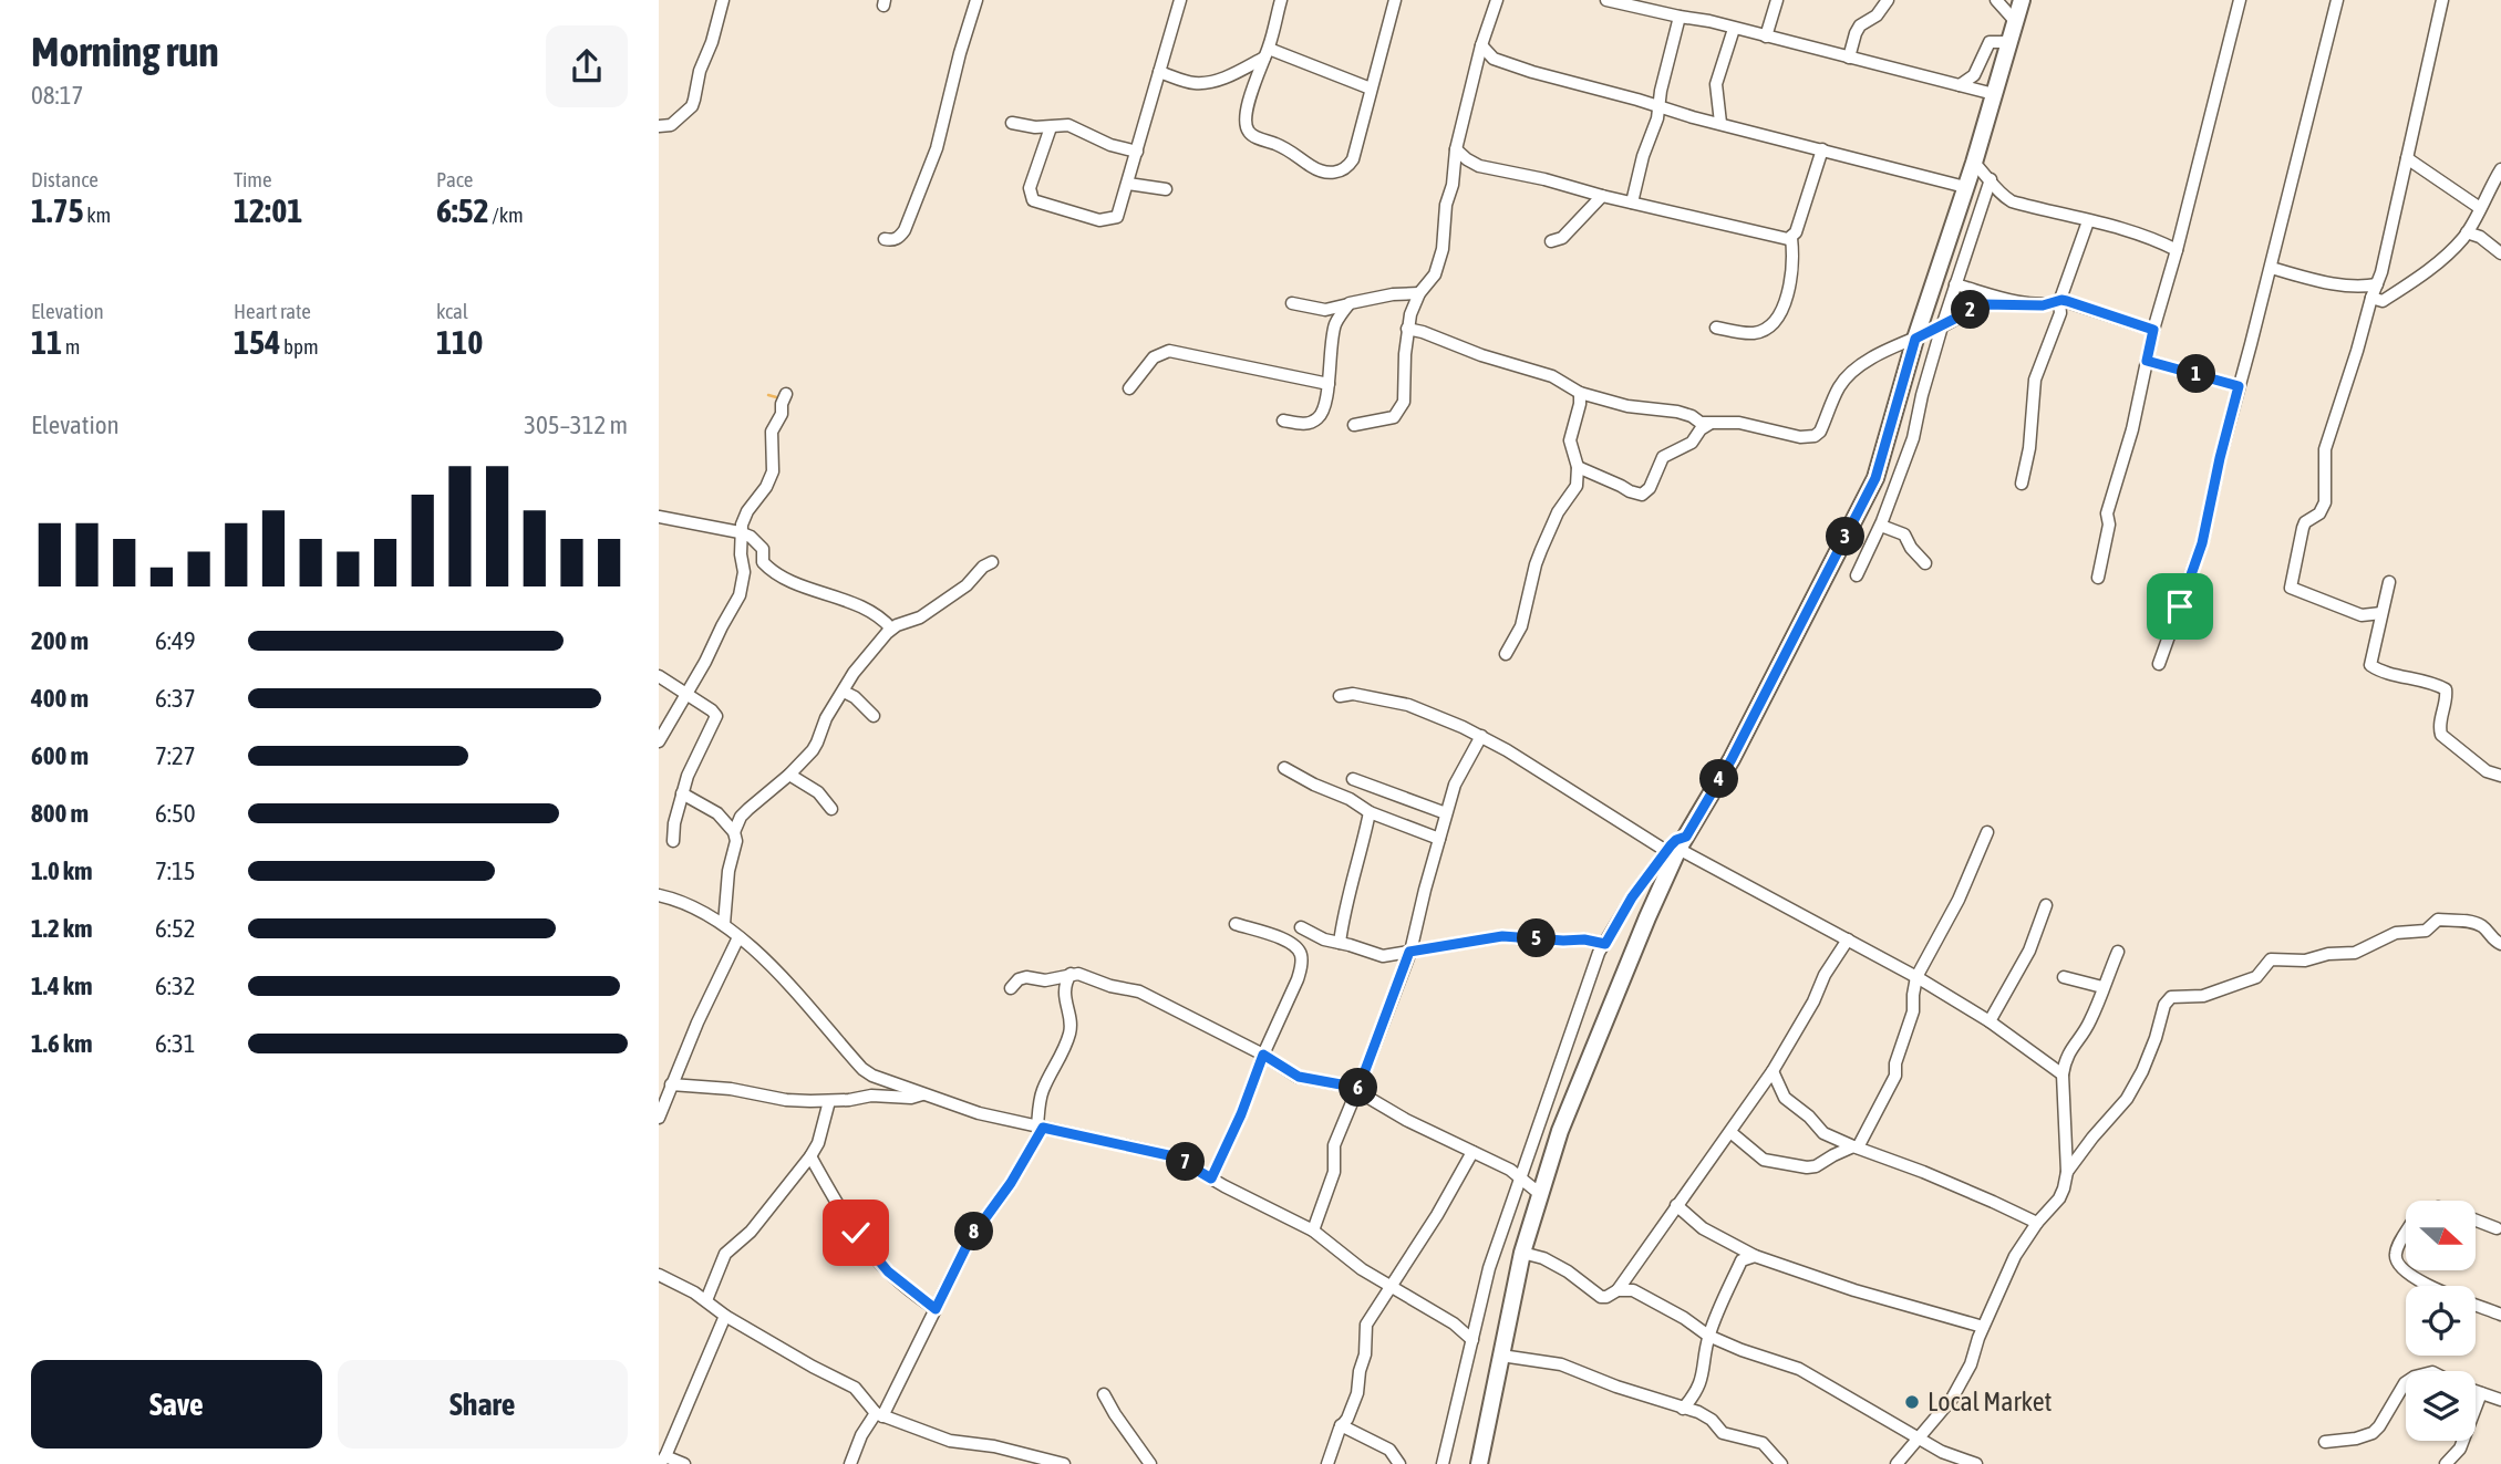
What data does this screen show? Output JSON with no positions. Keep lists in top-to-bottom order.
{
  "places": ["Local Market"],
  "north": "right",
  "page": {
    "heading": ["Morning run", "08:17"],
    "stats": [
      ["Distance", "1.75 km"],
      ["Time", "12:01"],
      ["Pace", "6:52 /km"],
      ["Elevation", "11 m"],
      ["Heart rate", "154 bpm"],
      ["kcal", "110"]
    ],
    "pins": [
      "2",
      "1",
      "3",
      "4",
      "5",
      "6",
      "7",
      "8"
    ],
    "chart": ["Elevation", "305–312 m"],
    "list": [
      {
        "name": "200 m",
        "note": "6:49"
      },
      {
        "name": "400 m",
        "note": "6:37"
      },
      {
        "name": "600 m",
        "note": "7:27"
      },
      {
        "name": "800 m",
        "note": "6:50"
      },
      {
        "name": "1.0 km",
        "note": "7:15"
      },
      {
        "name": "1.2 km",
        "note": "6:52"
      },
      {
        "name": "1.4 km",
        "note": "6:32"
      },
      {
        "name": "1.6 km",
        "note": "6:31"
      }
    ],
    "buttons": ["Save", "Share"]
  }
}
